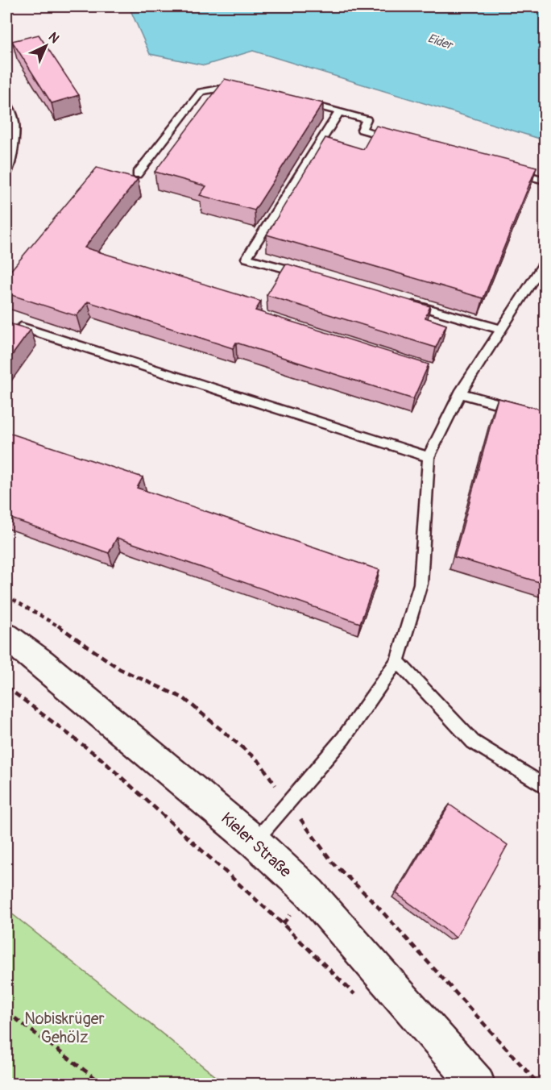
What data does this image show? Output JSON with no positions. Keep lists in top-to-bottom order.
{
  "streets": {
    "main road": ["Kieler Straße"]
  },
  "water": ["Eider"],
  "parks": ["Nobiskrüger Gehölz"],
  "north": "top right"
}
